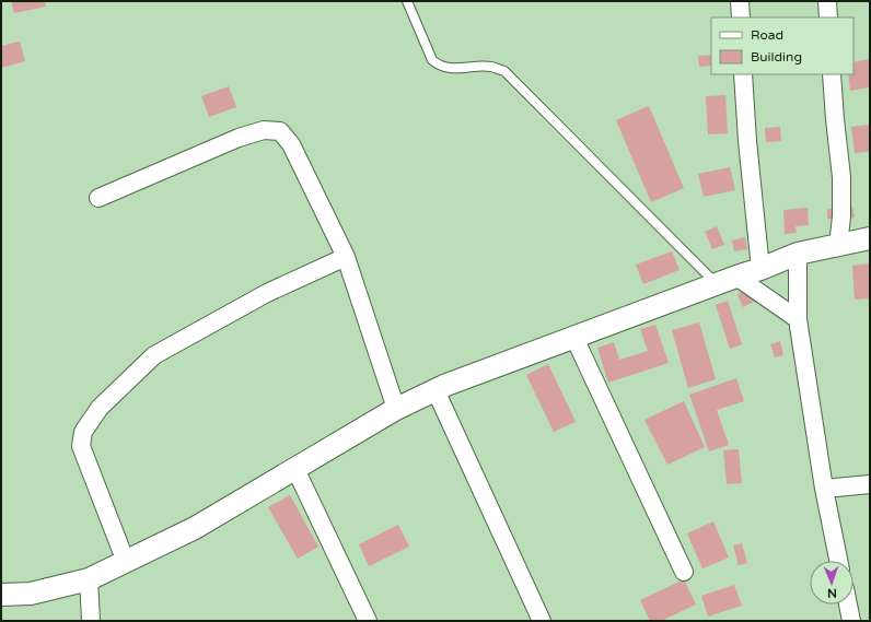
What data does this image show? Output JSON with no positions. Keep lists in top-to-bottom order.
{
  "legend": ["Road", "Building"],
  "north": "bottom"
}
